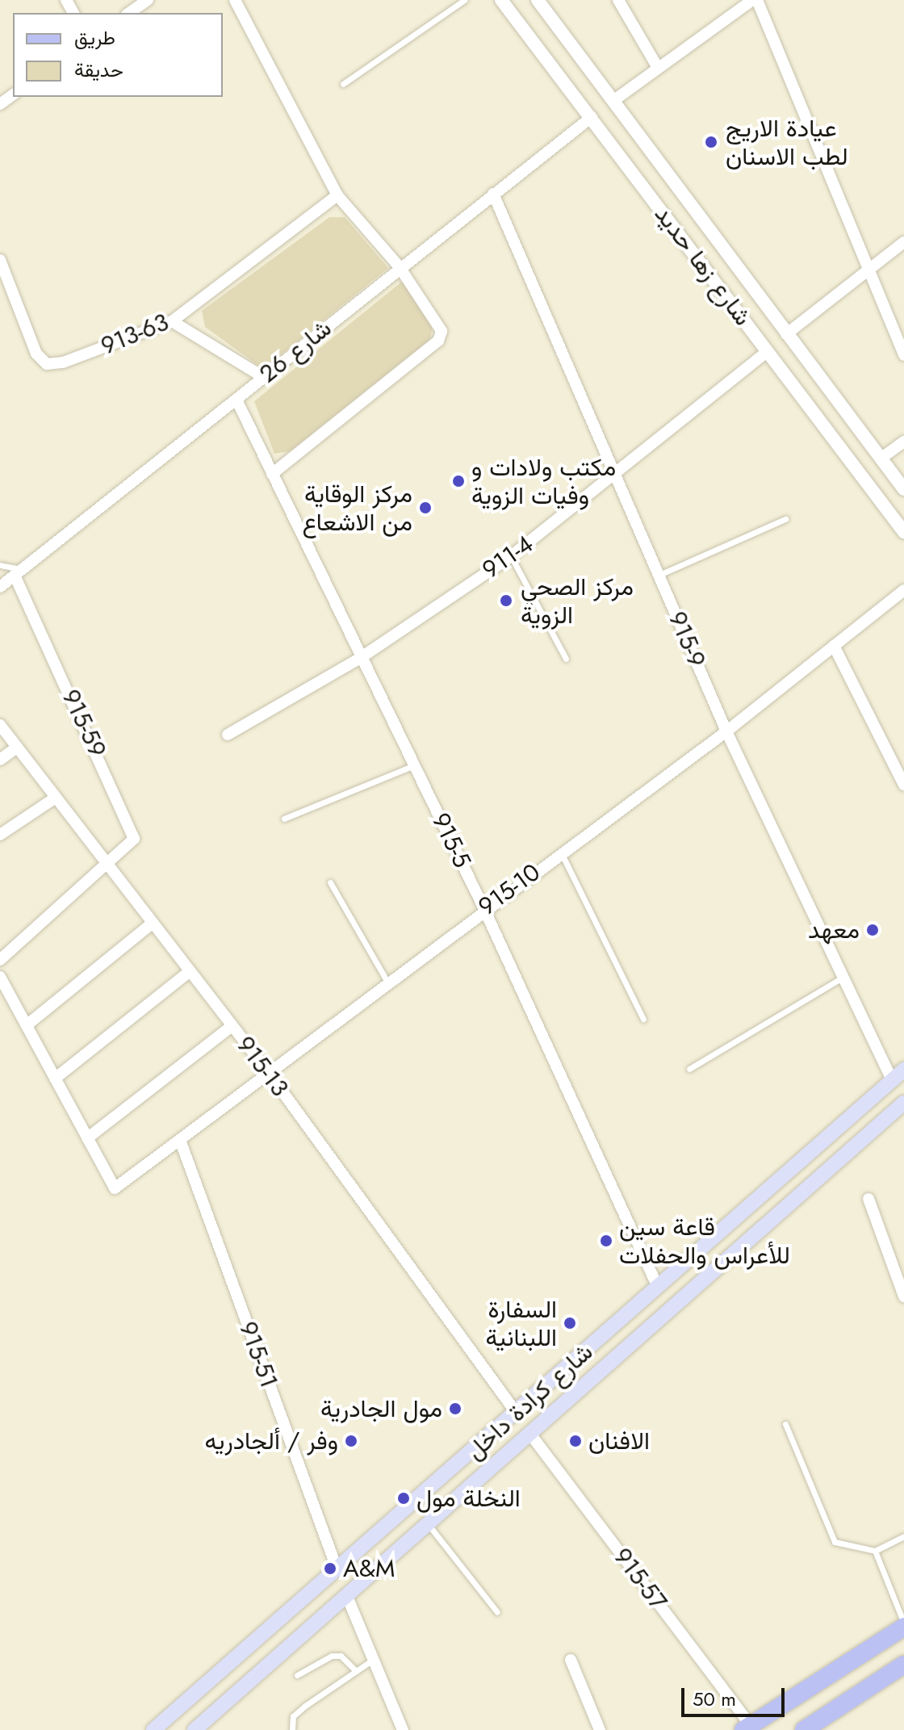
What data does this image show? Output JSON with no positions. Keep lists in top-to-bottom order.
{
  "streets": {
    "main road": ["شارع كرادة داخل"],
    "street": [
      "شارع زها حديد",
      "913-63",
      "شارع 26",
      "911-4",
      "915-9",
      "915-59",
      "915-5",
      "915-10",
      "915-13",
      "915-51",
      "915-57"
    ]
  },
  "crossings": [
    ["شارع زها حديد", "شارع 26"],
    ["شارع زها حديد", "911-4"],
    ["شارع 26", "915-9"],
    ["شارع 26", "915-59"],
    ["شارع 26", "915-5"],
    ["911-4", "915-9"],
    ["911-4", "915-5"],
    ["915-9", "915-10"],
    ["915-9", "شارع كرادة داخل"],
    ["915-59", "915-13"],
    ["915-5", "915-10"],
    ["915-5", "شارع كرادة داخل"],
    ["915-10", "915-13"],
    ["915-10", "915-51"],
    ["915-13", "شارع كرادة داخل"],
    ["915-51", "شارع كرادة داخل"],
    ["شارع كرادة داخل", "915-57"]
  ],
  "places": [
    "عيادة الاريج لطب الاسنان",
    "مكتب ولادات و وفيات الزوية",
    "مركز الوقاية من الاشعاع",
    "مركز الصحي الزوية",
    "معهد",
    "قاعة سين للأعراس والحفلات",
    "السفارة اللبنانية",
    "مول الجادرية",
    "وفر / ألجادريه",
    "الافنان",
    "النخلة مول",
    "A&M"
  ],
  "legend": ["طريق", "حديقة"],
  "scale_bar": "50 m"
}
